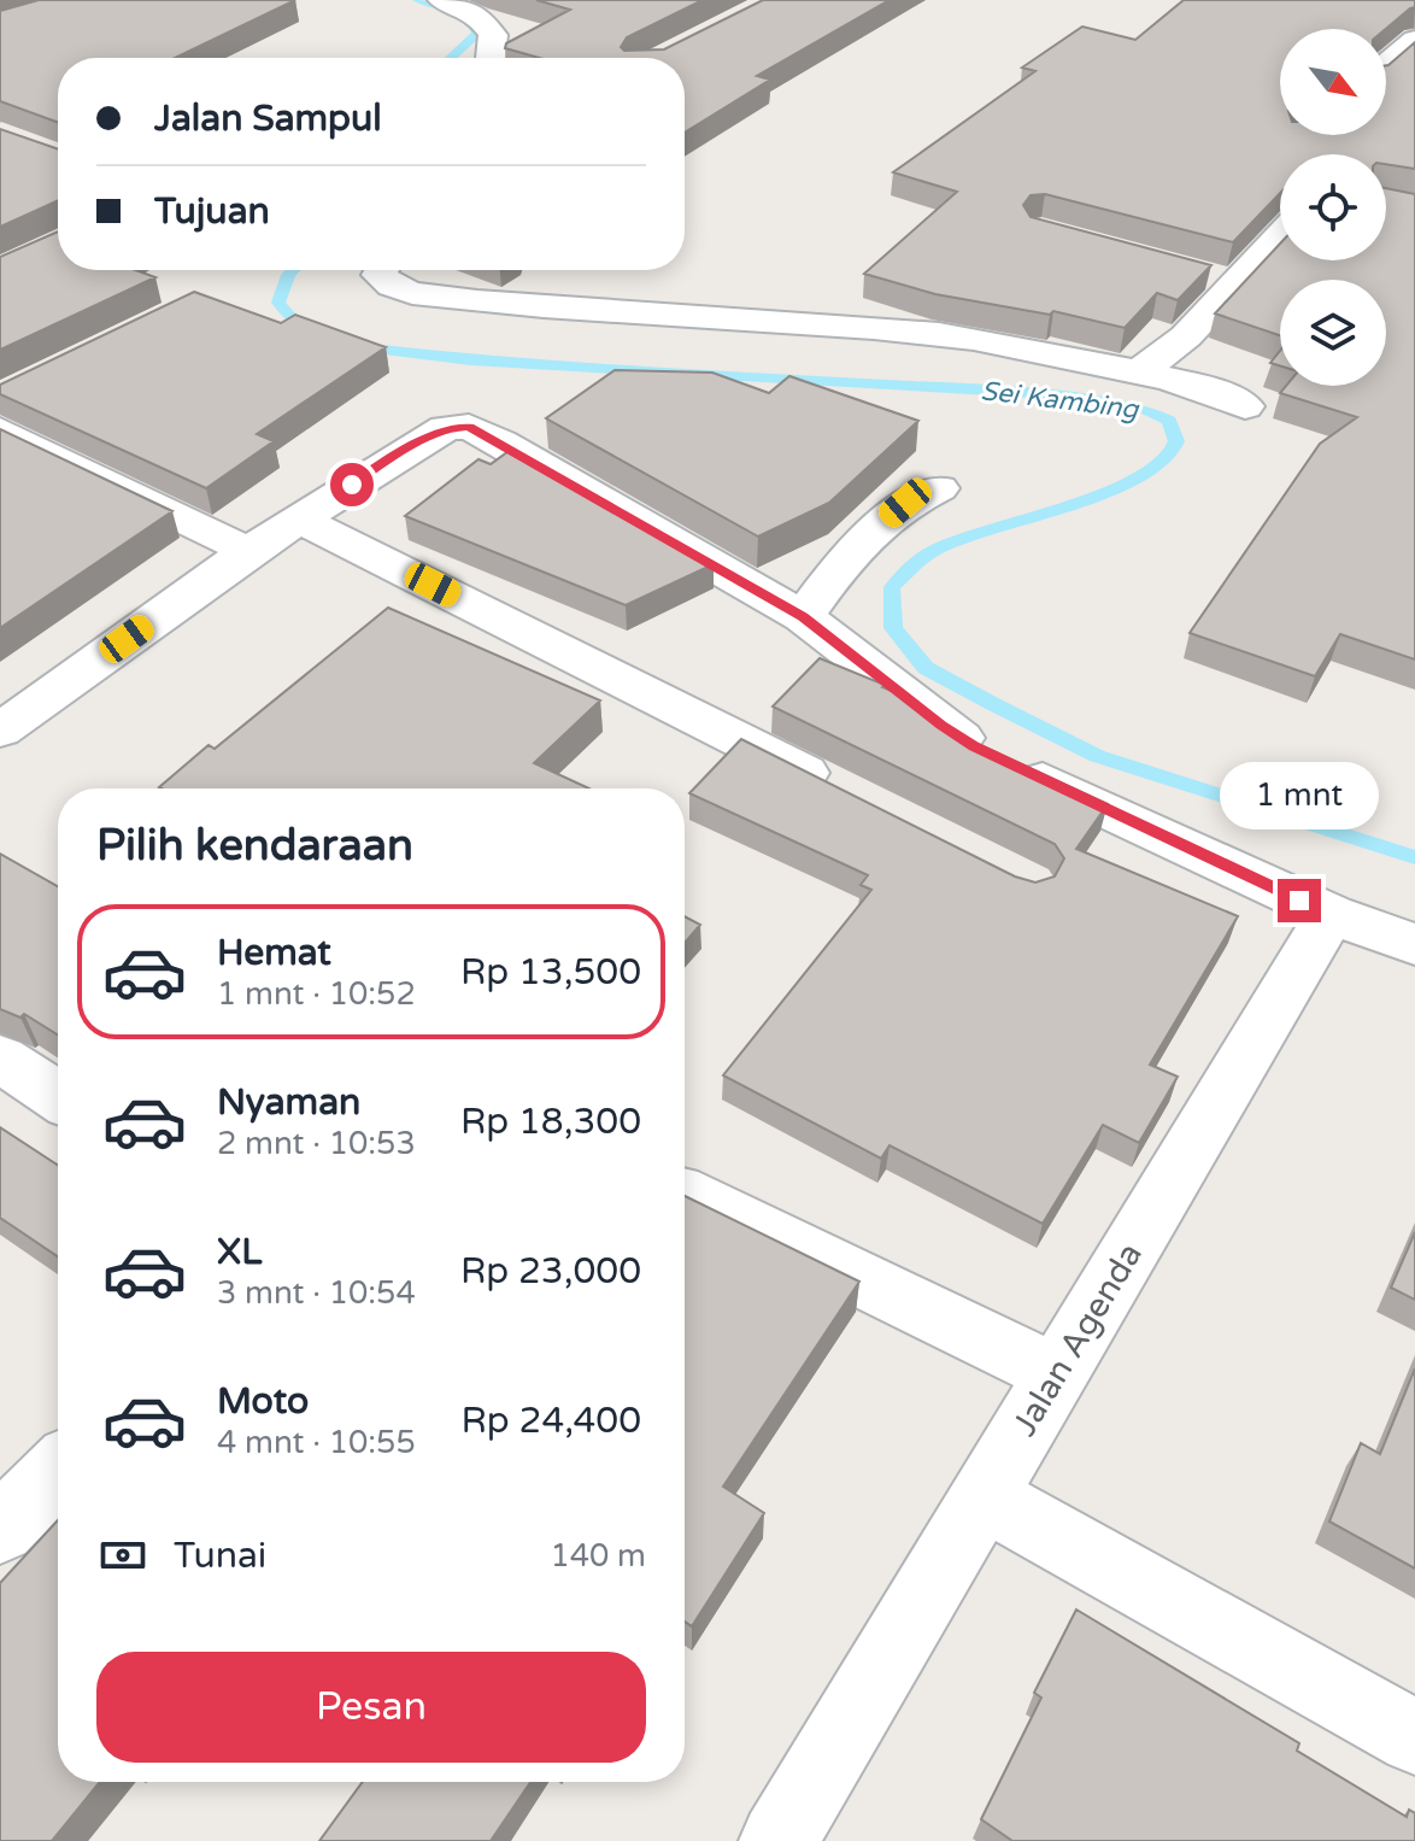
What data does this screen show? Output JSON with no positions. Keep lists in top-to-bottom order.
{
  "streets": {
    "street": ["Jalan Agenda"]
  },
  "water": ["Sei Kambing"],
  "north": "bottom right",
  "page": {
    "banner": ["Jalan Sampul", "Tujuan"],
    "bubble": "1 mnt",
    "heading": "Pilih kendaraan",
    "list": [
      {
        "name": "Hemat",
        "note": "1 mnt · 10:52",
        "value": "Rp 13,500"
      },
      {
        "name": "Nyaman",
        "note": "2 mnt · 10:53",
        "value": "Rp 18,300"
      },
      {
        "name": "XL",
        "note": "3 mnt · 10:54",
        "value": "Rp 23,000"
      },
      {
        "name": "Moto",
        "note": "4 mnt · 10:55",
        "value": "Rp 24,400"
      }
    ],
    "pay": ["Tunai", "140 m"],
    "buttons": "Pesan"
  }
}
